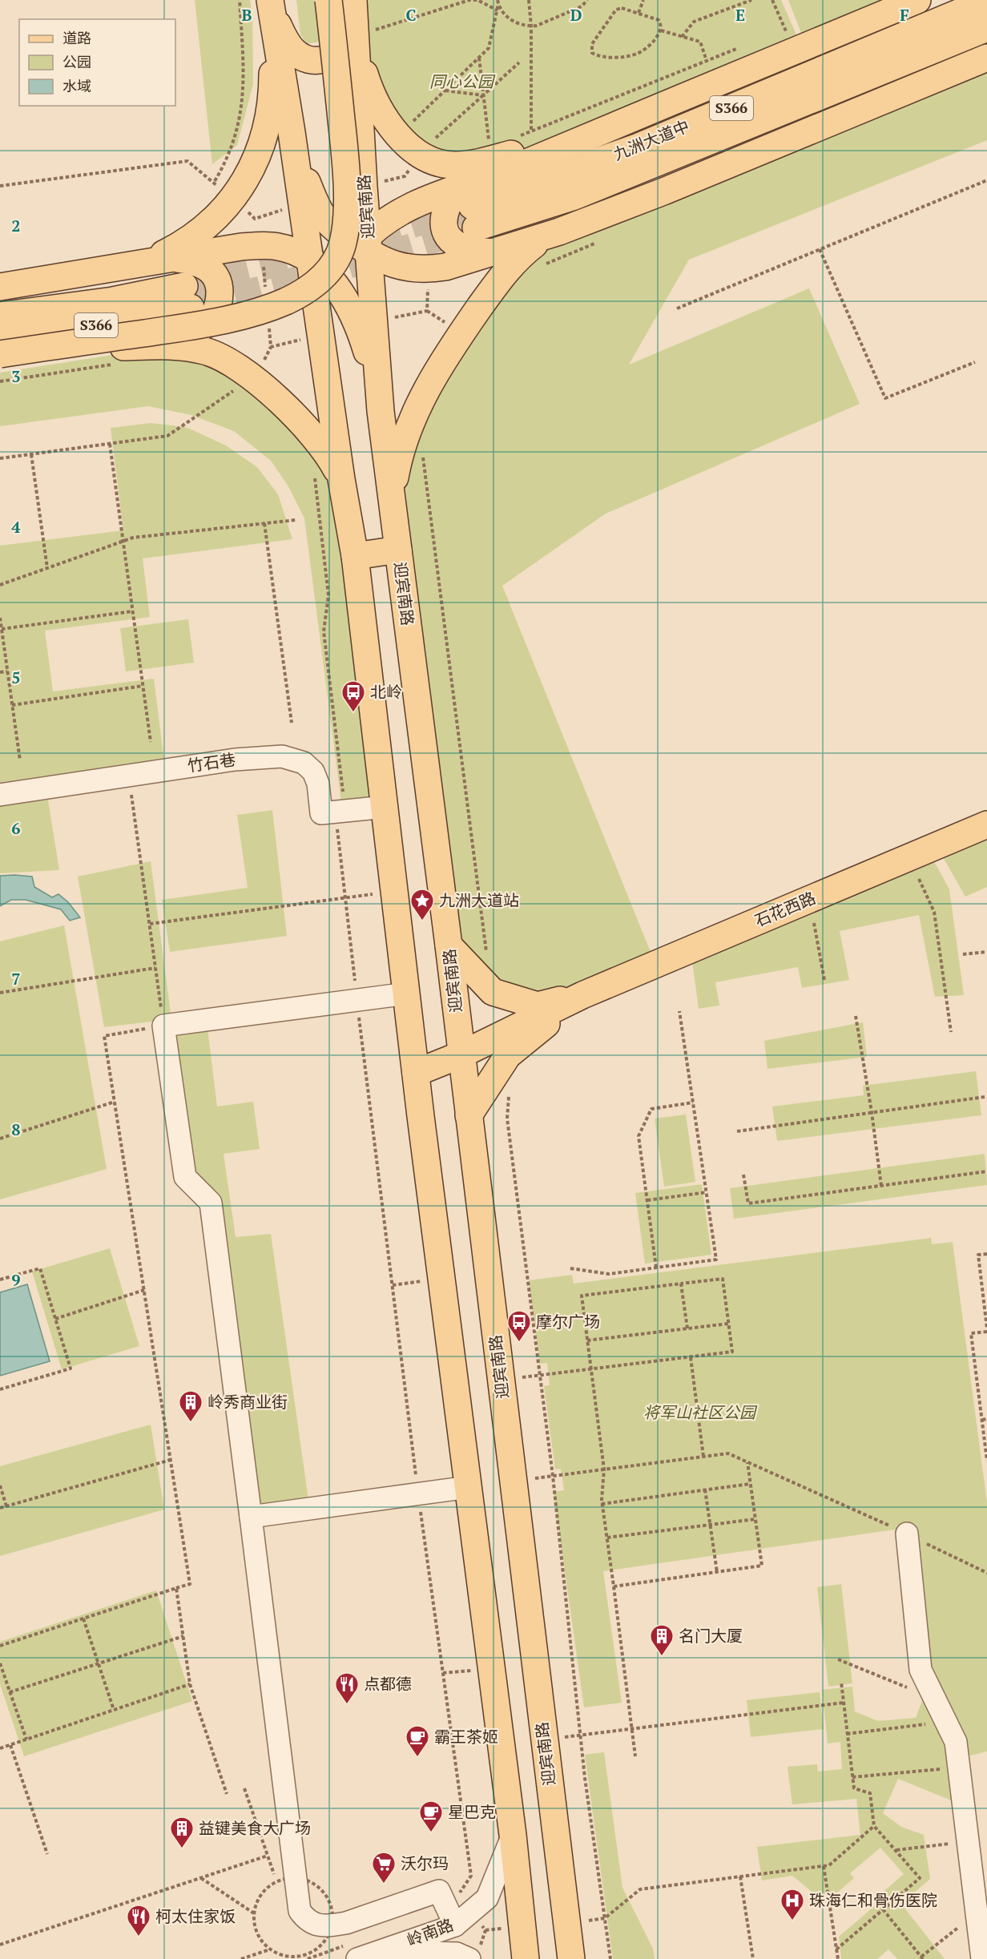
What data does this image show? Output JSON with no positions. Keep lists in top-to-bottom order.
{
  "streets": {
    "main road": [
      "S366",
      "九洲大道中",
      "迎宾南路",
      "石花西路"
    ],
    "street": ["竹石巷", "岭南路"]
  },
  "parks": ["同心公园", "将军山社区公园"],
  "places": {
    "bus stop": ["北岭", "摩尔广场"],
    "place": ["九洲大道站"],
    "building": ["岭秀商业街", "名门大厦", "益键美食大广场"],
    "restaurant": ["点都德", "柯太住家饭"],
    "cafe": ["霸王茶姬", "星巴克"],
    "supermarket": ["沃尔玛"],
    "hospital": ["珠海仁和骨伤医院"]
  },
  "legend": ["道路", "公园", "水域"],
  "grid": {
    "columns": [
      "B",
      "C",
      "D",
      "E",
      "F"
    ],
    "rows": [
      "2",
      "3",
      "4",
      "5",
      "6",
      "7",
      "8",
      "9"
    ]
  }
}
